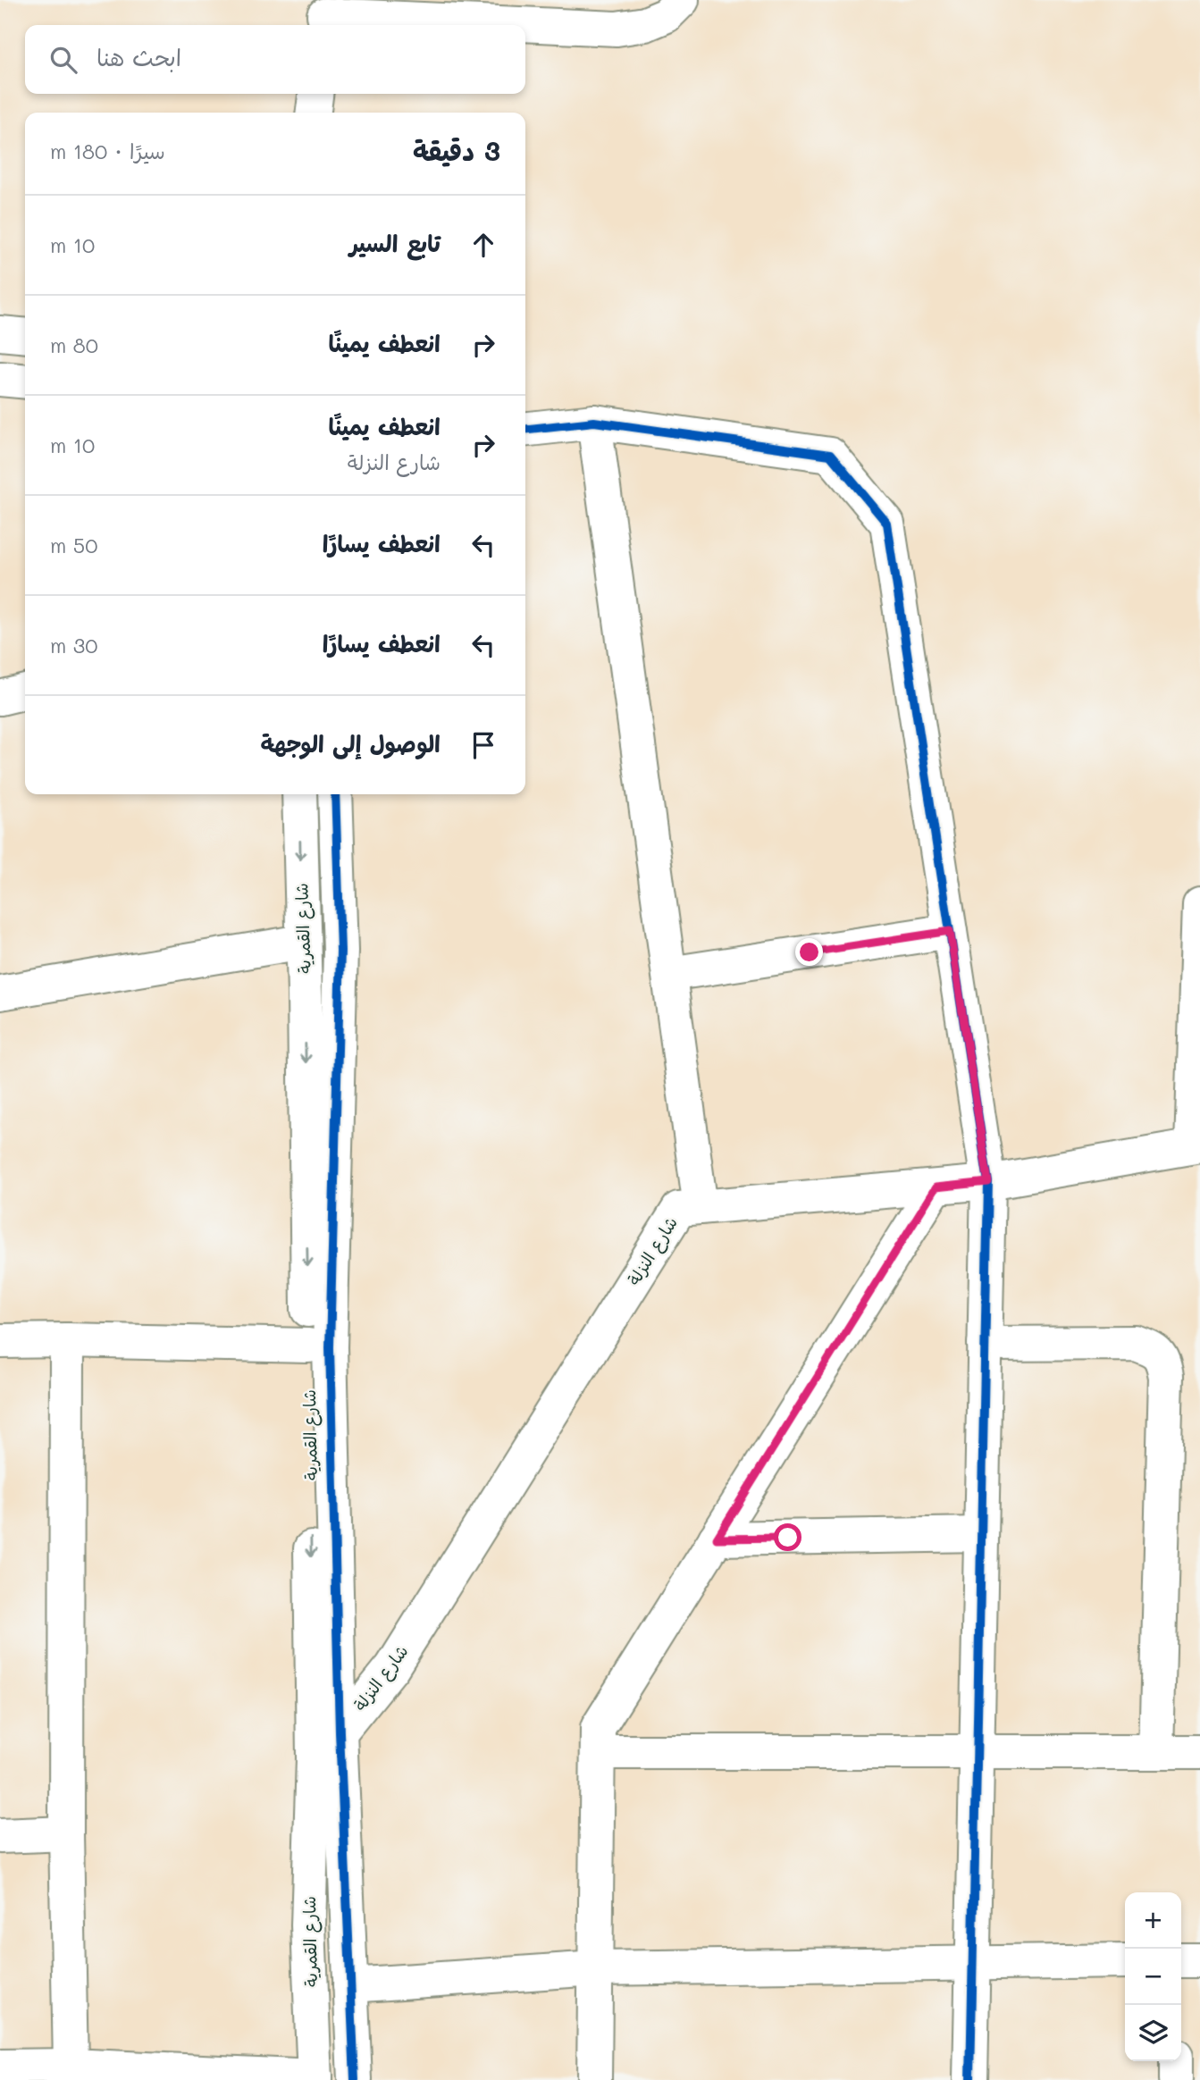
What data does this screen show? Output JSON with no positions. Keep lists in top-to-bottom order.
{
  "streets": {
    "street": ["شارع القمرية", "شارع النزلة"]
  },
  "page": {
    "search": "ابحث هنا",
    "heading": ["3 دقيقة", "سيرًا · 180 m"],
    "list": [
      ["تابع السير", "10 m"],
      ["انعطف يمينًا", "80 m"],
      ["انعطف يمينًا", "شارع النزلة", "10 m"],
      ["انعطف يسارًا", "50 m"],
      ["انعطف يسارًا", "30 m"],
      "الوصول إلى الوجهة"
    ],
    "map_buttons": ["+", "−"]
  }
}
